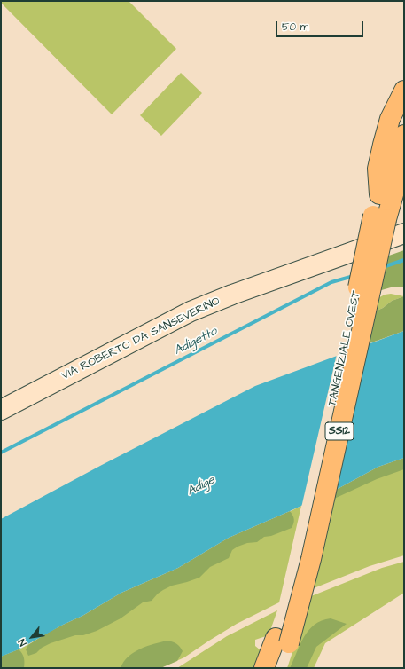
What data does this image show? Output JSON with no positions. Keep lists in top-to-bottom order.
{
  "streets": {
    "highway": ["TANGENZIALE OVEST", "SS12"],
    "street": ["VIA ROBERTO DA SANSEVERINO"]
  },
  "water": ["Adigetto", "Adige"],
  "scale_bar": "50 m",
  "north": "bottom left"
}
